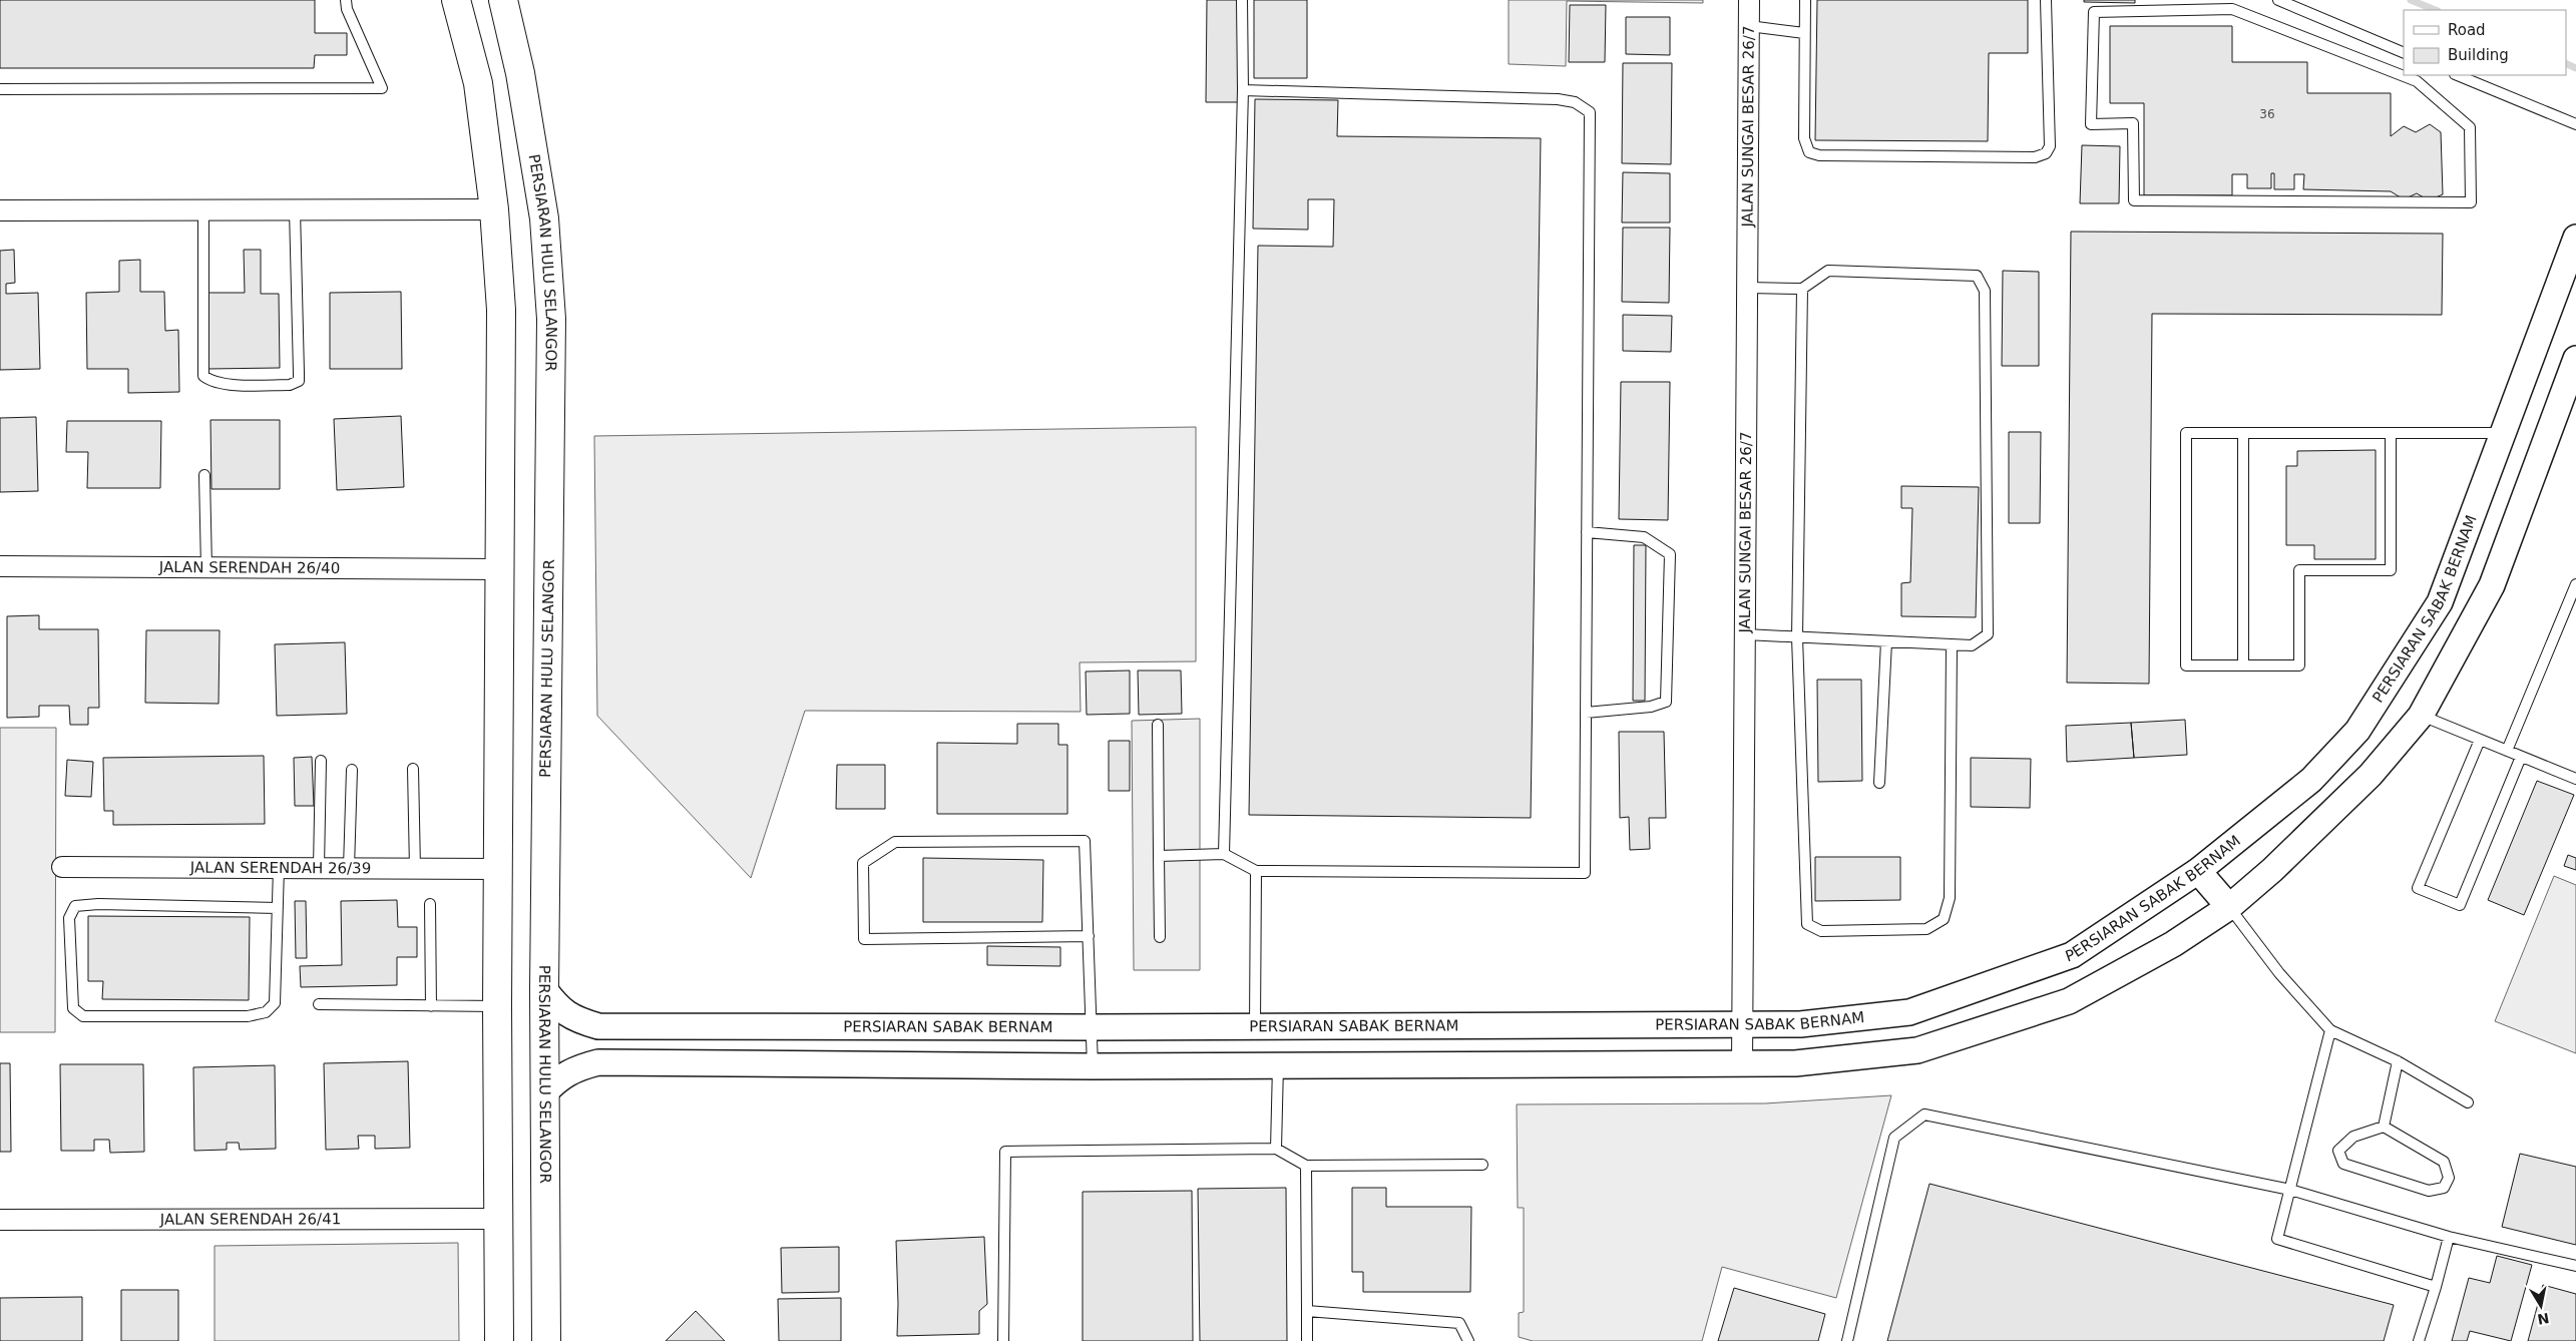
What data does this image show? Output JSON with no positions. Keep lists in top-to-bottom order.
{
  "streets": {
    "main road": ["PERSIARAN HULU SELANGOR"],
    "street": [
      "JALAN SUNGAI BESAR 26/7",
      "JALAN SERENDAH 26/40",
      "PERSIARAN SABAK BERNAM",
      "JALAN SERENDAH 26/39",
      "JALAN SERENDAH 26/41"
    ]
  },
  "crossings": [
    ["JALAN SUNGAI BESAR 26/7", "PERSIARAN SABAK BERNAM"],
    ["PERSIARAN HULU SELANGOR", "PERSIARAN SABAK BERNAM"]
  ],
  "house_numbers": ["36"],
  "legend": ["Road", "Building"],
  "north": "bottom"
}
